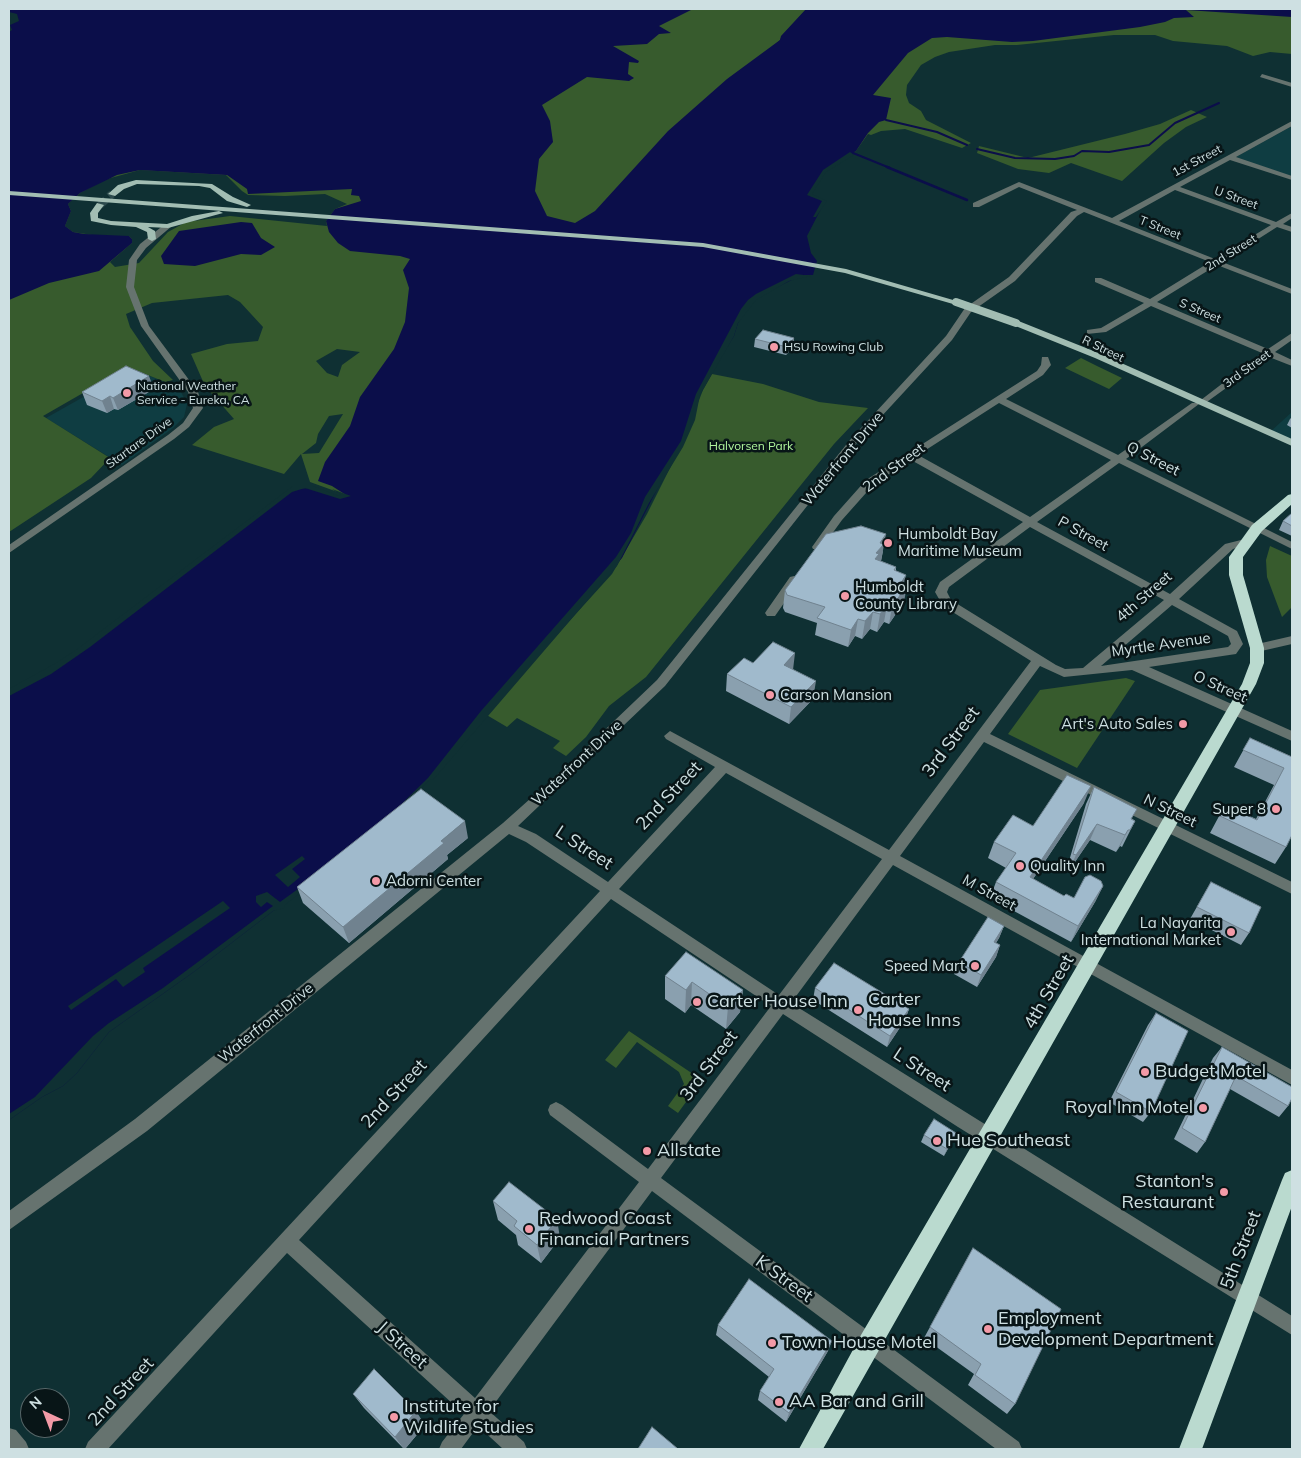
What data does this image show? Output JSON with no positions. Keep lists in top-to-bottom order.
{
  "streets": {
    "highway": ["4th Street", "5th Street"],
    "main road": ["R Street"],
    "street": [
      "1st Street",
      "U Street",
      "T Street",
      "2nd Street",
      "S Street",
      "3rd Street",
      "Startare Drive",
      "Waterfront Drive",
      "Q Street",
      "P Street",
      "Myrtle Avenue",
      "O Street",
      "N Street",
      "L Street",
      "M Street",
      "K Street",
      "J Street"
    ]
  },
  "crossings": [
    ["1st Street", "U Street"],
    ["1st Street", "T Street"],
    ["U Street", "2nd Street"],
    ["T Street", "2nd Street"],
    ["T Street", "Waterfront Drive"],
    ["2nd Street", "S Street"],
    ["2nd Street", "Q Street"],
    ["2nd Street", "P Street"],
    ["2nd Street", "L Street"],
    ["2nd Street", "M Street"],
    ["2nd Street", "J Street"],
    ["S Street", "3rd Street"],
    ["R Street", "3rd Street"],
    ["3rd Street", "Q Street"],
    ["3rd Street", "P Street"],
    ["3rd Street", "N Street"],
    ["3rd Street", "L Street"],
    ["3rd Street", "M Street"],
    ["3rd Street", "K Street"],
    ["3rd Street", "J Street"],
    ["Waterfront Drive", "L Street"],
    ["Q Street", "4th Street"],
    ["P Street", "4th Street"],
    ["P Street", "Myrtle Avenue"],
    ["4th Street", "Myrtle Avenue"],
    ["4th Street", "O Street"],
    ["4th Street", "N Street"],
    ["4th Street", "L Street"],
    ["4th Street", "M Street"],
    ["4th Street", "K Street"],
    ["Myrtle Avenue", "O Street"],
    ["L Street", "5th Street"]
  ],
  "parks": ["Halvorsen Park"],
  "places": [
    "HSU Rowing Club",
    "National Weather Service - Eureka, CA",
    "Humboldt Bay Maritime Museum",
    "Humboldt County Library",
    "Carson Mansion",
    "Art's Auto Sales",
    "Super 8",
    "Quality Inn",
    "Adorni Center",
    "La Nayarita International Market",
    "Speed Mart",
    "Carter House Inn",
    "Carter House Inns",
    "Budget Motel",
    "Royal Inn Motel",
    "Hue Southeast",
    "Allstate",
    "Stanton's Restaurant",
    "Redwood Coast Financial Partners",
    "Employment Development Department",
    "Town House Motel",
    "AA Bar and Grill",
    "Institute for Wildlife Studies"
  ],
  "north": "top left"
}
